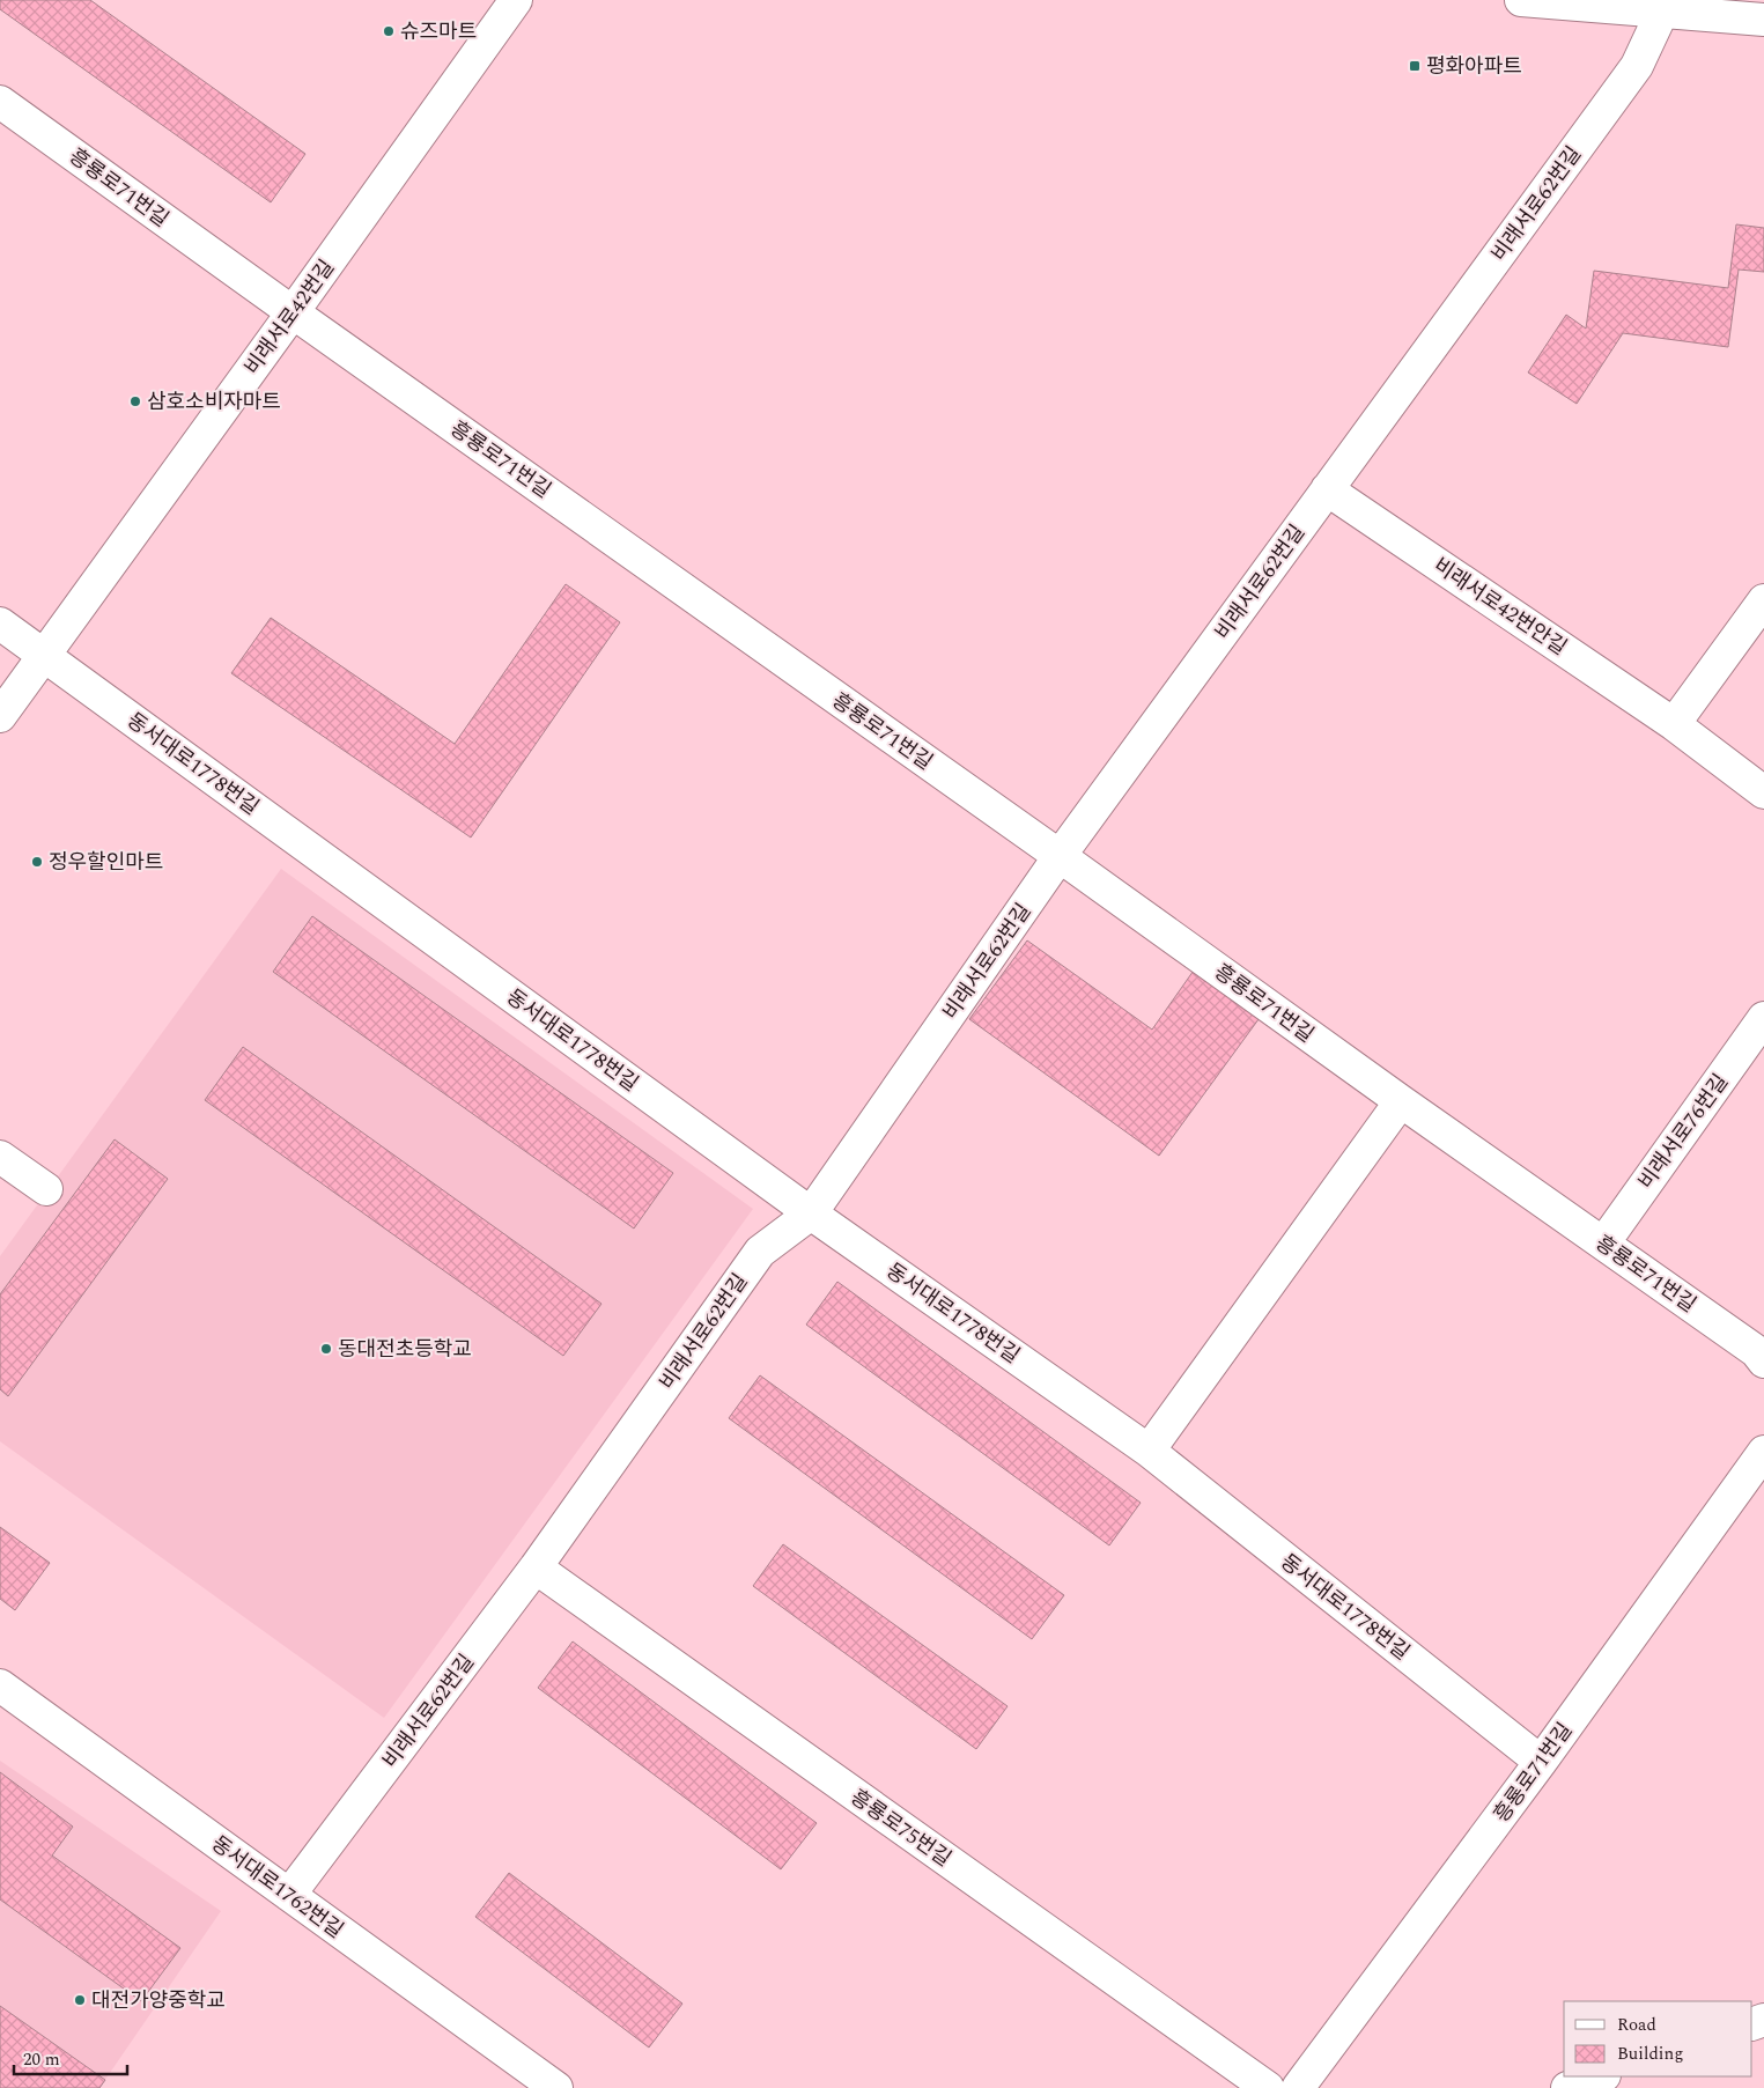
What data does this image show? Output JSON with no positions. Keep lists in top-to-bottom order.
{
  "streets": {
    "street": [
      "흥룡로71번길",
      "비래서로62번길",
      "비래서로42번길",
      "비래서로42번안길",
      "동서대로1778번길",
      "비래서로76번길",
      "흥룡로75번길",
      "동서대로1762번길"
    ]
  },
  "crossings": [
    ["흥룡로71번길", "비래서로62번길"],
    ["흥룡로71번길", "비래서로42번길"],
    ["흥룡로71번길", "동서대로1778번길"],
    ["흥룡로71번길", "비래서로76번길"],
    ["비래서로62번길", "비래서로42번안길"],
    ["비래서로62번길", "동서대로1778번길"],
    ["비래서로62번길", "흥룡로75번길"],
    ["비래서로62번길", "동서대로1762번길"],
    ["비래서로42번길", "동서대로1778번길"]
  ],
  "places": {
    "other": [
      "슈즈마트",
      "삼호소비자마트",
      "정우할인마트",
      "동대전초등학교",
      "대전가양중학교"
    ],
    "transit": ["평화아파트"]
  },
  "legend": ["Road", "Building"],
  "scale_bar": "20 m"
}
